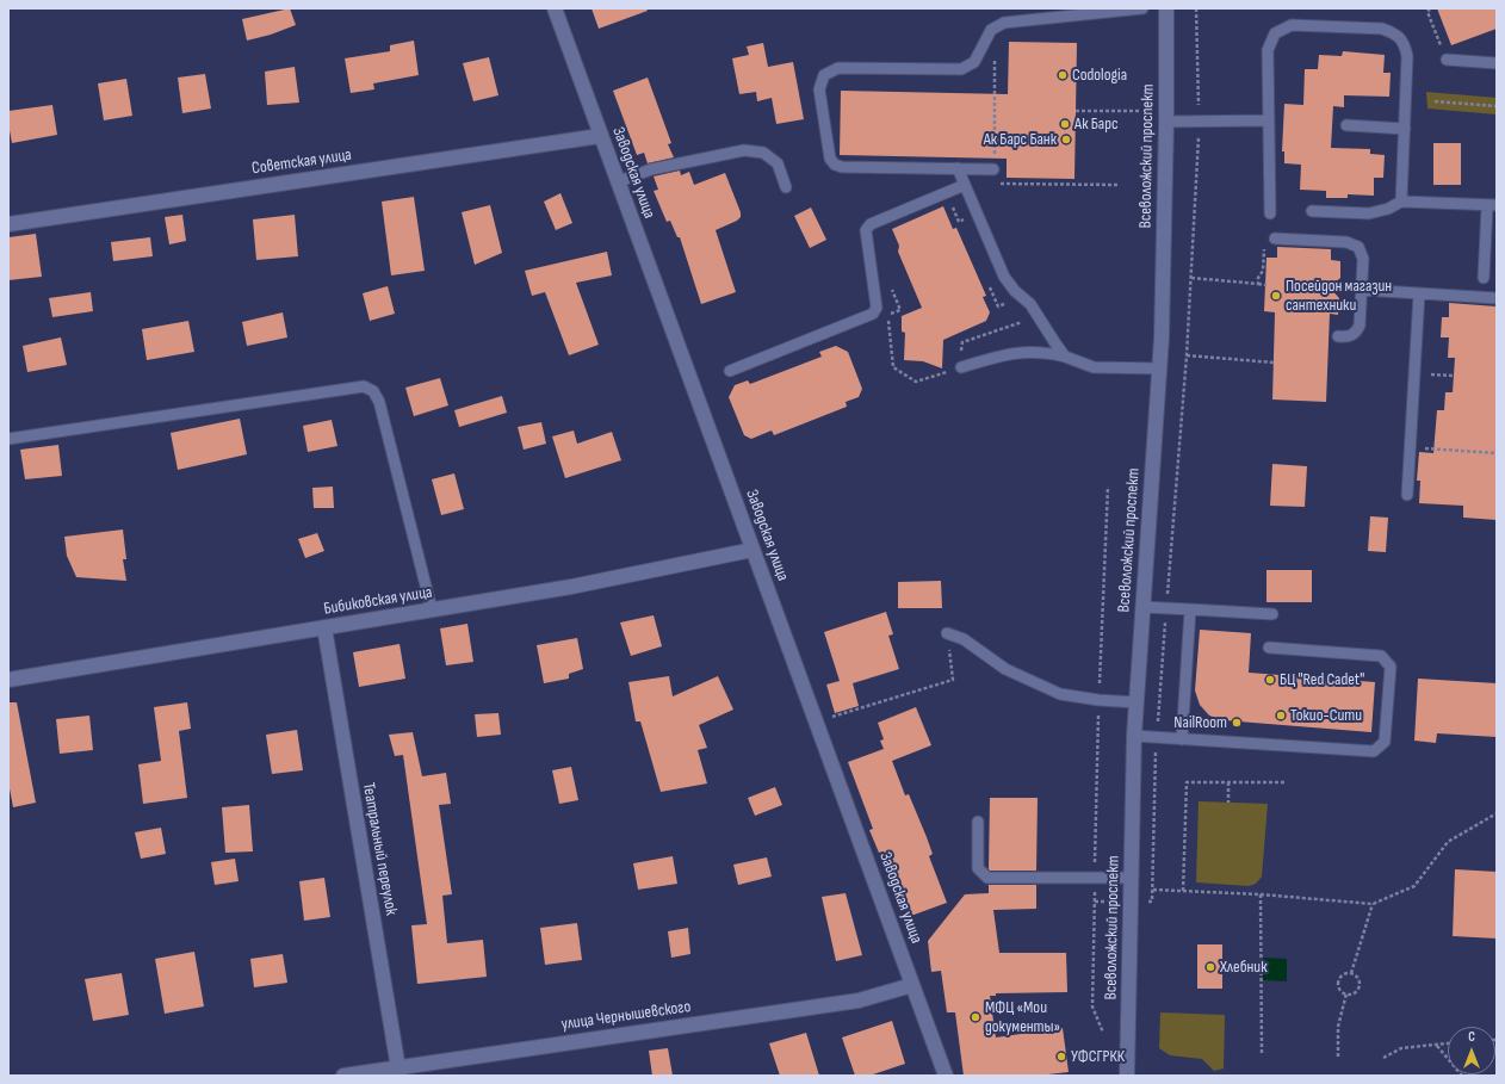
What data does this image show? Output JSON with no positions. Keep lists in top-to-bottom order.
{
  "streets": {
    "street": [
      "Всеволожский проспект",
      "Советская улица",
      "Заводская улица",
      "Бибиковская улица",
      "Театральный переулок",
      "улица Чернышевского"
    ]
  },
  "crossings": [
    ["Советская улица", "Заводская улица"],
    ["Заводская улица", "Бибиковская улица"],
    ["Заводская улица", "улица Чернышевского"],
    ["Бибиковская улица", "Театральный переулок"],
    ["Театральный переулок", "улица Чернышевского"]
  ],
  "places": [
    "Codologia",
    "Ак Барс",
    "Ак Барс Банк",
    "Посейдон магазин сантехники",
    "БЦ \"Red Cadet\"",
    "Токио-Сити",
    "NailRoom",
    "Хлебник",
    "МФЦ «Мои документы»",
    "УФСГРКК"
  ],
  "north": "top"
}
